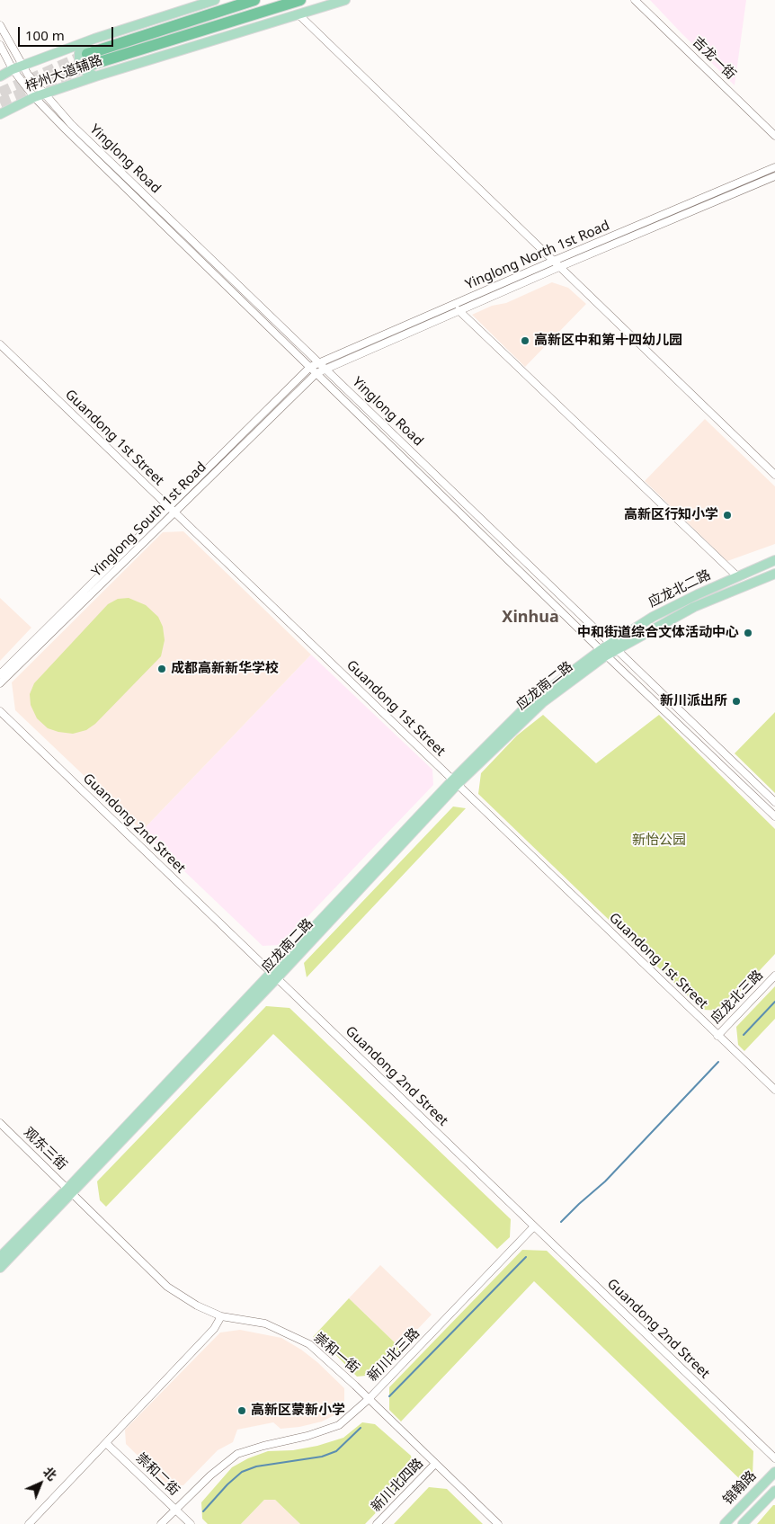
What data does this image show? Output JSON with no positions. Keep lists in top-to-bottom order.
{
  "streets": {
    "main road": [
      "梓州大道辅路",
      "应龙北二路",
      "应龙南二路",
      "锦翰路"
    ],
    "street": [
      "吉龙一街",
      "Yinglong Road",
      "Yinglong North 1st Road",
      "Guandong 1st Street",
      "Yinglong South 1st Road",
      "Guandong 2nd Street",
      "应龙北三路",
      "观东三街",
      "崇和一街",
      "新川北三路",
      "崇和二街",
      "新川北四路"
    ]
  },
  "crossings": [
    ["梓州大道辅路", "Yinglong Road"],
    ["Yinglong Road", "Yinglong North 1st Road"],
    ["Yinglong Road", "Yinglong South 1st Road"],
    ["Yinglong Road", "应龙北二路"],
    ["Yinglong Road", "应龙南二路"],
    ["Yinglong North 1st Road", "Yinglong South 1st Road"],
    ["Guandong 1st Street", "Yinglong South 1st Road"],
    ["Guandong 1st Street", "应龙南二路"],
    ["Guandong 1st Street", "应龙北三路"],
    ["应龙北二路", "应龙南二路"],
    ["应龙南二路", "Guandong 2nd Street"],
    ["应龙南二路", "观东三街"],
    ["应龙南二路", "崇和一街"],
    ["Guandong 2nd Street", "新川北三路"],
    ["观东三街", "崇和一街"],
    ["崇和一街", "新川北三路"],
    ["崇和一街", "新川北四路"],
    ["新川北三路", "崇和二街"]
  ],
  "districts": ["Xinhua"],
  "parks": ["新怡公园"],
  "places": [
    "高新区中和第十四幼儿园",
    "高新区行知小学",
    "中和街道综合文体活动中心",
    "成都高新新华学校",
    "新川派出所",
    "高新区蒙新小学"
  ],
  "scale_bar": "100 m",
  "north": "top right"
}
